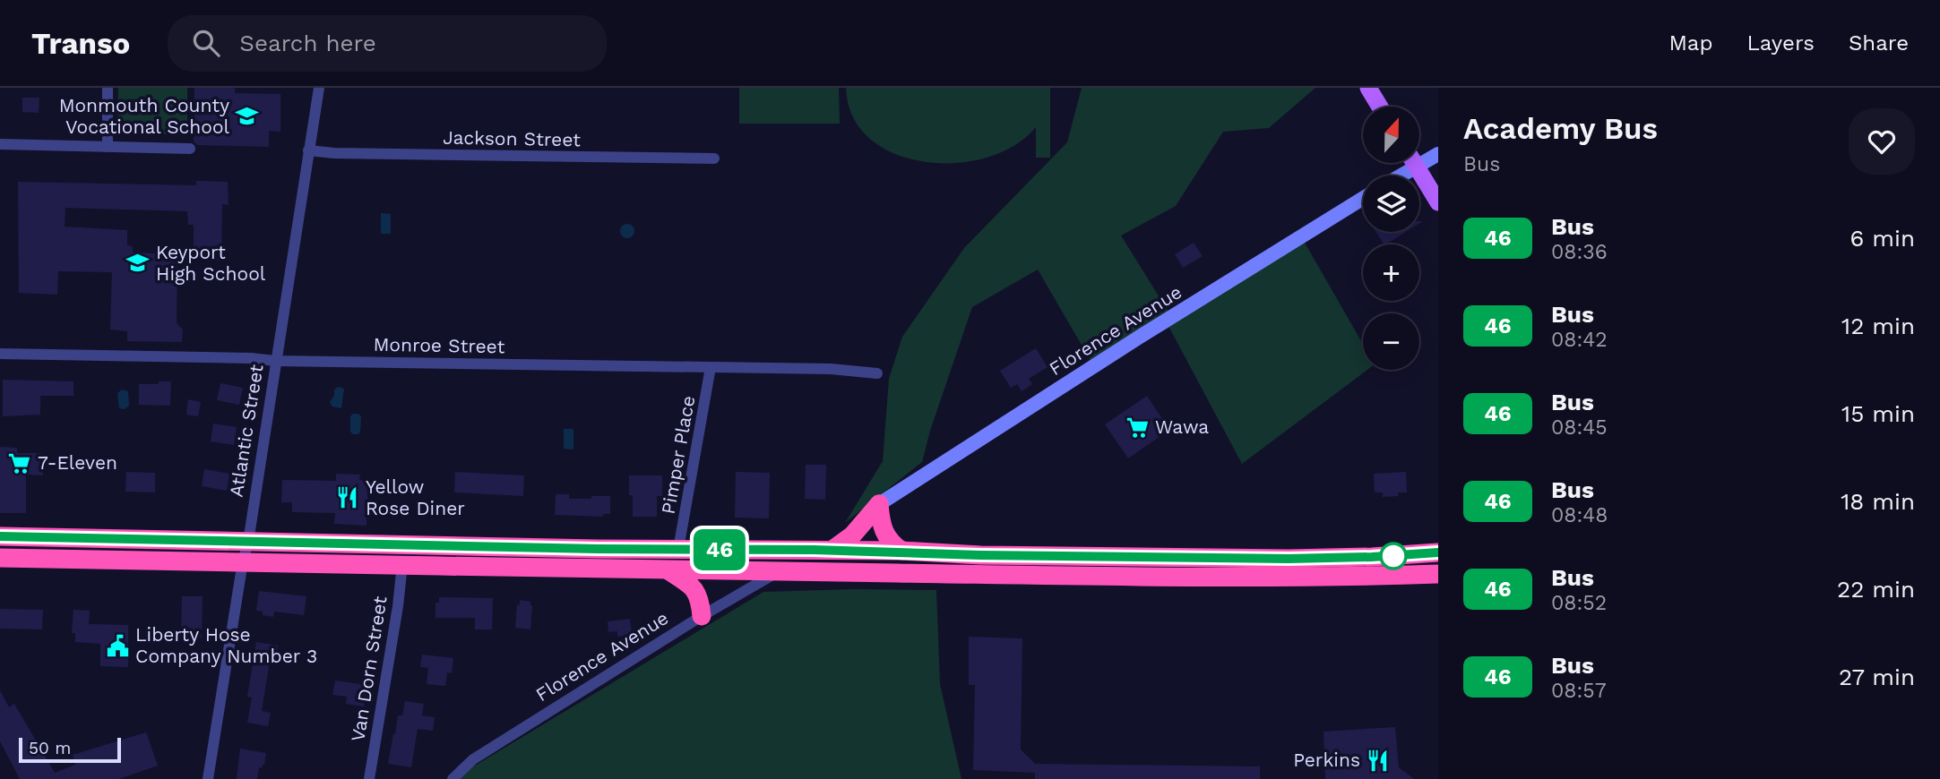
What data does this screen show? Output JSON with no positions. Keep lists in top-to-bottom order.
{
  "streets": {
    "street": [
      "Jackson Street",
      "Florence Avenue",
      "Monroe Street",
      "Atlantic Street",
      "Pimper Place",
      "Van Dorn Street"
    ]
  },
  "crossings": [
    ["Jackson Street", "Atlantic Street"],
    ["Monroe Street", "Atlantic Street"],
    ["Monroe Street", "Pimper Place"]
  ],
  "places": {
    "school or university": ["Monmouth County Vocational School", "Keyport High School"],
    "supermarket": ["Wawa", "7-Eleven"],
    "restaurant": ["Yellow Rose Diner", "Perkins"],
    "public building": ["Liberty Hose Company Number 3"]
  },
  "lines": ["bus line 46"],
  "scale_bar": "50 m",
  "north": "top",
  "page": {
    "header": "Transo",
    "search": "Search here",
    "nav": ["Map", "Layers", "Share"],
    "on_map": "46",
    "heading": ["Academy Bus", "Bus"],
    "map_buttons": ["+", "−"],
    "list": [
      {
        "mark": "46",
        "name": "Bus",
        "note": "08:36",
        "value": "6 min"
      },
      {
        "mark": "46",
        "name": "Bus",
        "note": "08:42",
        "value": "12 min"
      },
      {
        "mark": "46",
        "name": "Bus",
        "note": "08:45",
        "value": "15 min"
      },
      {
        "mark": "46",
        "name": "Bus",
        "note": "08:48",
        "value": "18 min"
      },
      {
        "mark": "46",
        "name": "Bus",
        "note": "08:52",
        "value": "22 min"
      },
      {
        "mark": "46",
        "name": "Bus",
        "note": "08:57",
        "value": "27 min"
      }
    ],
    "scale": "50 m"
  }
}
